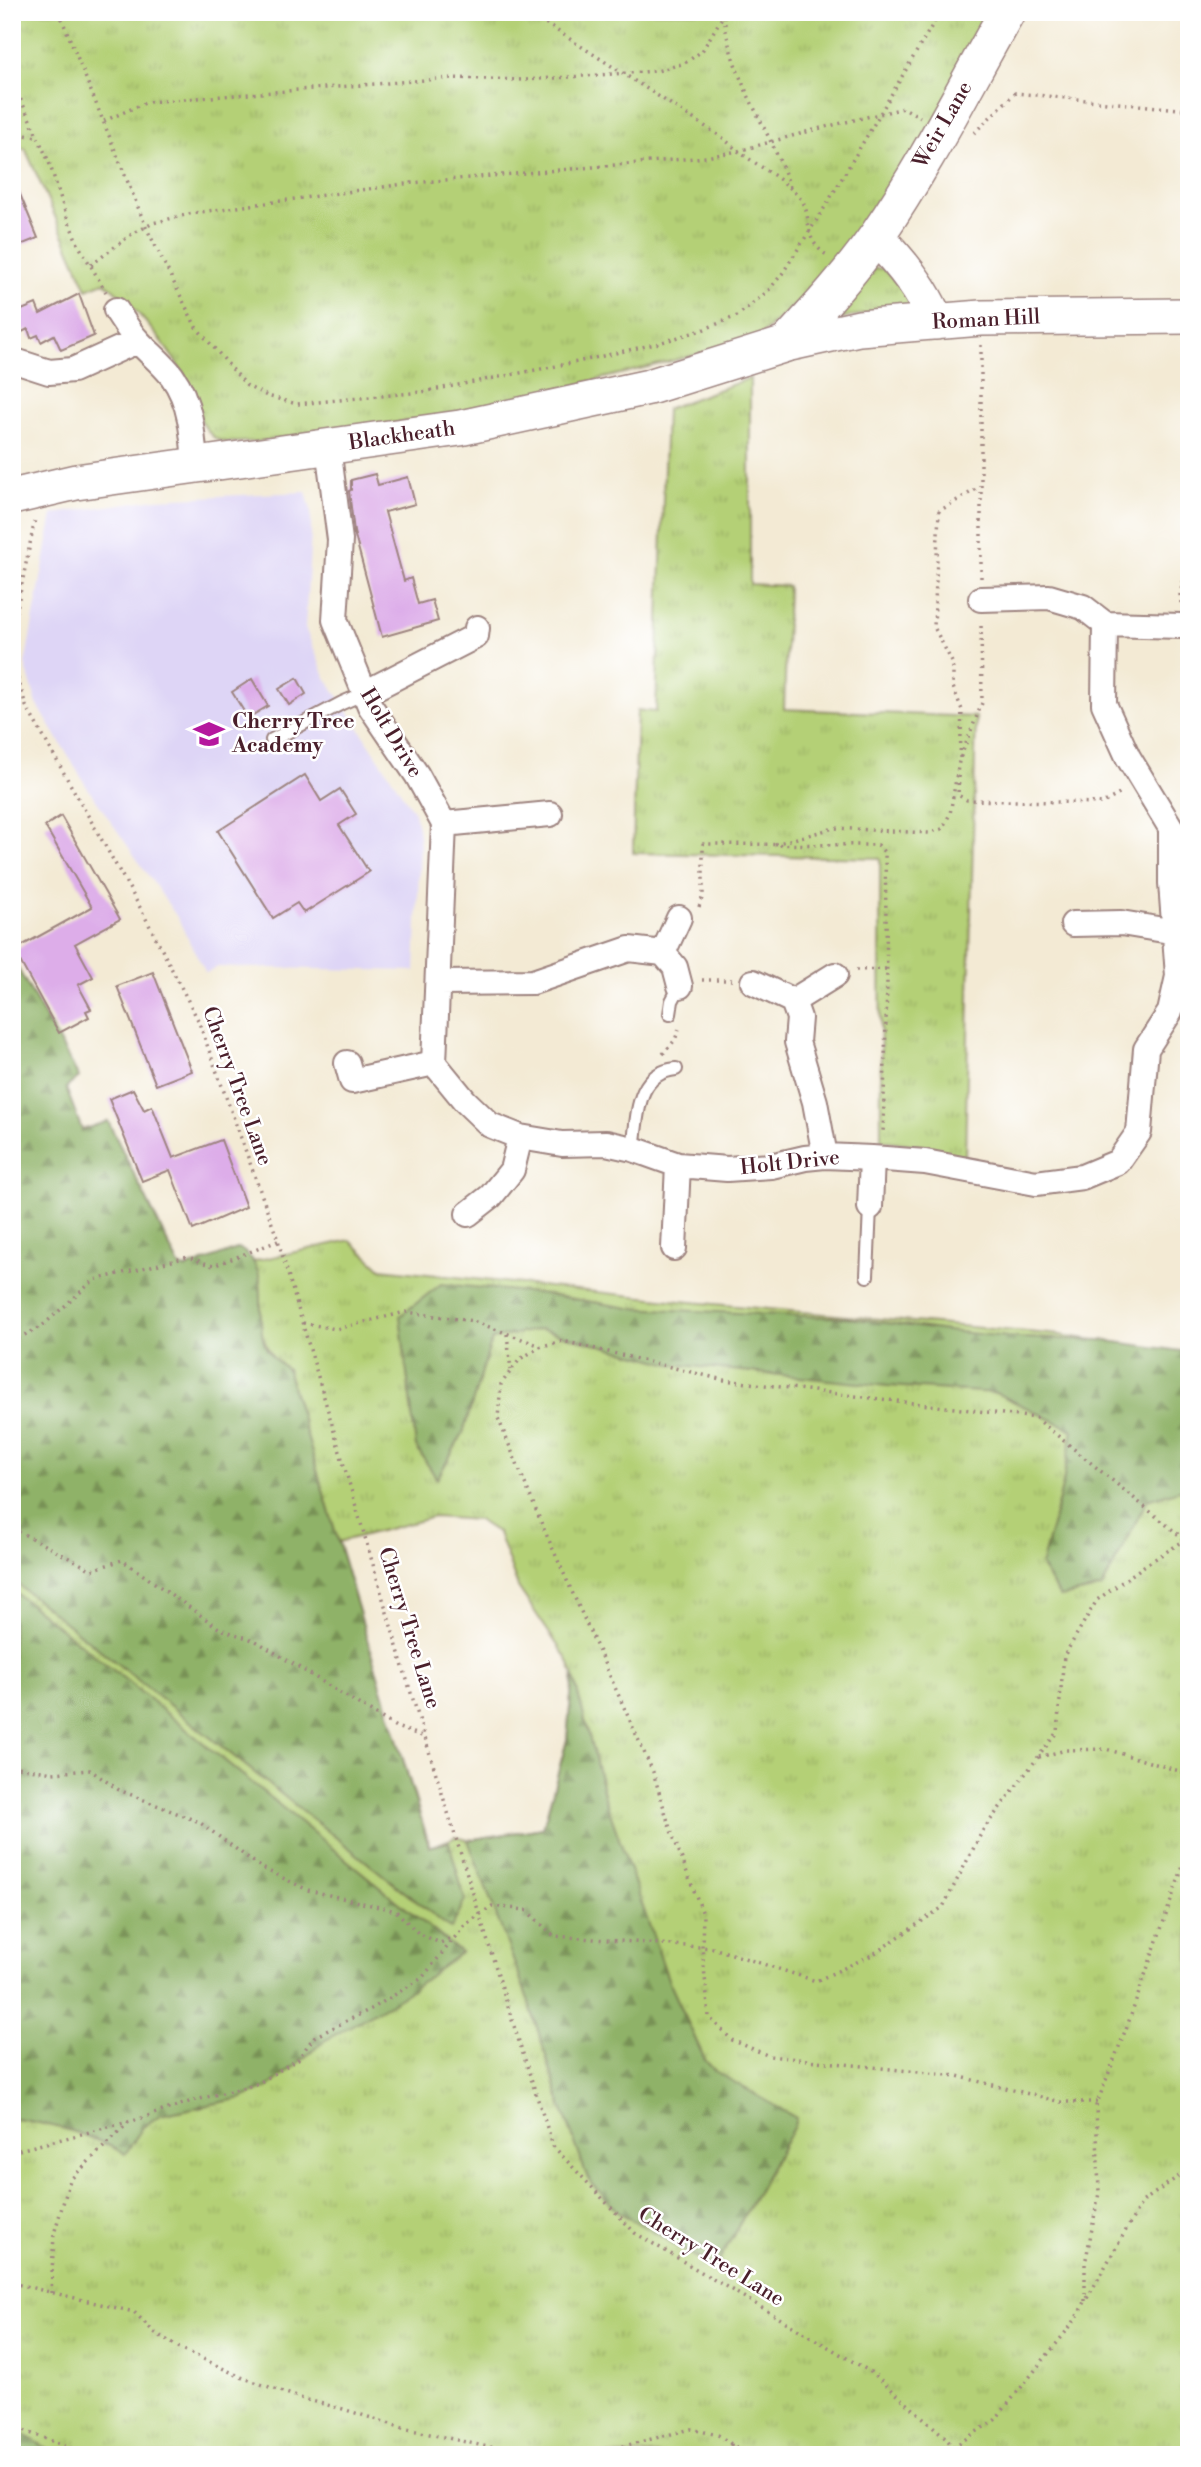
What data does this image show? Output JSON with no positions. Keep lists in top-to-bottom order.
{
  "streets": {
    "main road": ["Weir Lane", "Roman Hill", "Blackheath"],
    "street": ["Holt Drive"],
    "path": ["Cherry Tree Lane"]
  },
  "crossings": [
    ["Weir Lane", "Roman Hill"],
    ["Weir Lane", "Blackheath"],
    ["Roman Hill", "Blackheath"],
    ["Blackheath", "Holt Drive"]
  ],
  "places": {
    "school or university": ["Cherry Tree Academy"]
  }
}
